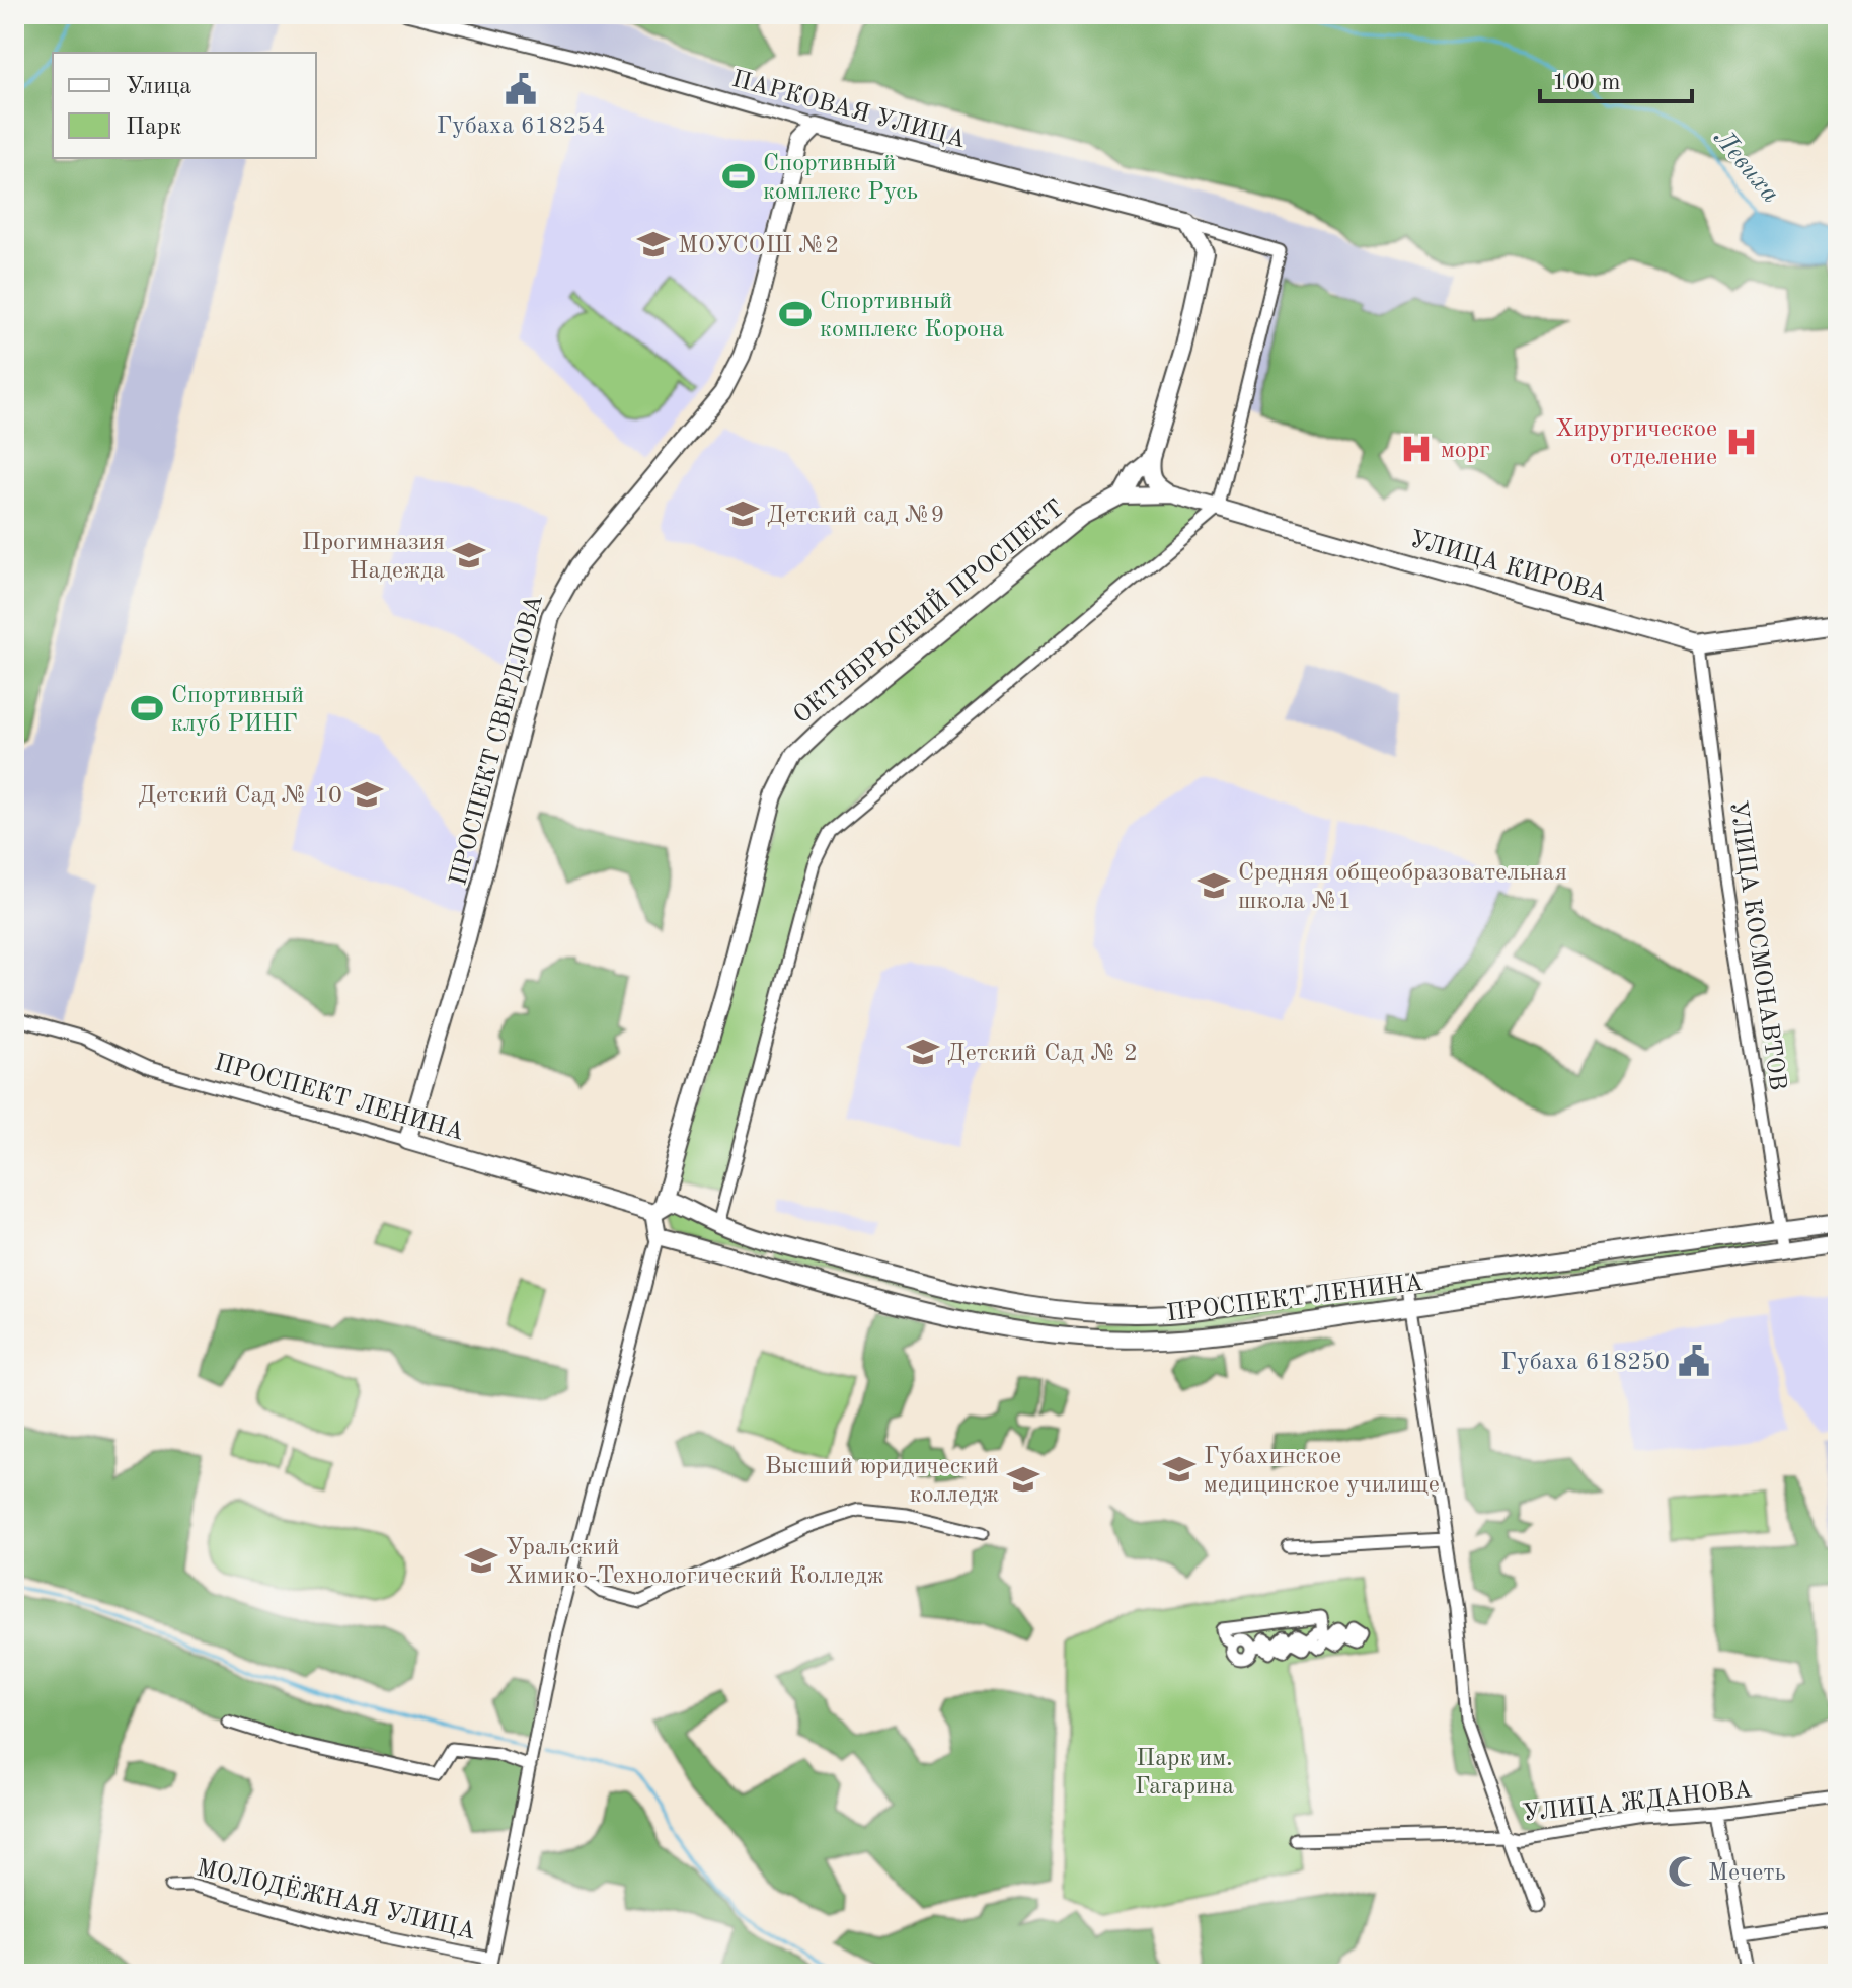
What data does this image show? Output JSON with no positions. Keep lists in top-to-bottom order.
{
  "streets": {
    "street": [
      "ПАРКОВАЯ УЛИЦА",
      "УЛИЦА КИРОВА",
      "ОКТЯБРЬСКИЙ ПРОСПЕКТ",
      "ПРОСПЕКТ СВЕРДЛОВА",
      "УЛИЦА КОСМОНАВТОВ",
      "ПРОСПЕКТ ЛЕНИНА",
      "УЛИЦА ЖДАНОВА",
      "МОЛОДЁЖНАЯ УЛИЦА"
    ]
  },
  "crossings": [
    ["ПАРКОВАЯ УЛИЦА", "УЛИЦА КИРОВА"],
    ["ПАРКОВАЯ УЛИЦА", "ОКТЯБРЬСКИЙ ПРОСПЕКТ"],
    ["УЛИЦА КИРОВА", "ОКТЯБРЬСКИЙ ПРОСПЕКТ"],
    ["УЛИЦА КИРОВА", "УЛИЦА КОСМОНАВТОВ"],
    ["ОКТЯБРЬСКИЙ ПРОСПЕКТ", "ПРОСПЕКТ ЛЕНИНА"],
    ["ПРОСПЕКТ СВЕРДЛОВА", "ПРОСПЕКТ ЛЕНИНА"],
    ["УЛИЦА КОСМОНАВТОВ", "ПРОСПЕКТ ЛЕНИНА"]
  ],
  "water": ["Левиха"],
  "parks": ["Парк им. Гагарина"],
  "places": {
    "public building": ["Губаха 618254", "Губаха 618250"],
    "sports": ["Спортивный комплекс Русь", "Спортивный комплекс Корона", "Спортивный клуб РИНГ"],
    "school or university": [
      "МОУСОШ №2",
      "Детский сад №9",
      "Прогимназия Надежда",
      "Детский Сад № 10",
      "Средняя общеобразовательная школа №1",
      "Детский Сад № 2",
      "Губахинское медицинское училище",
      "Высший юридический колледж",
      "Уральский Химико-Технологический Колледж"
    ],
    "hospital": ["Хирургическое отделение", "морг"],
    "mosque": ["Мечеть"]
  },
  "legend": ["Улица", "Парк"],
  "scale_bar": "100 m"
}
